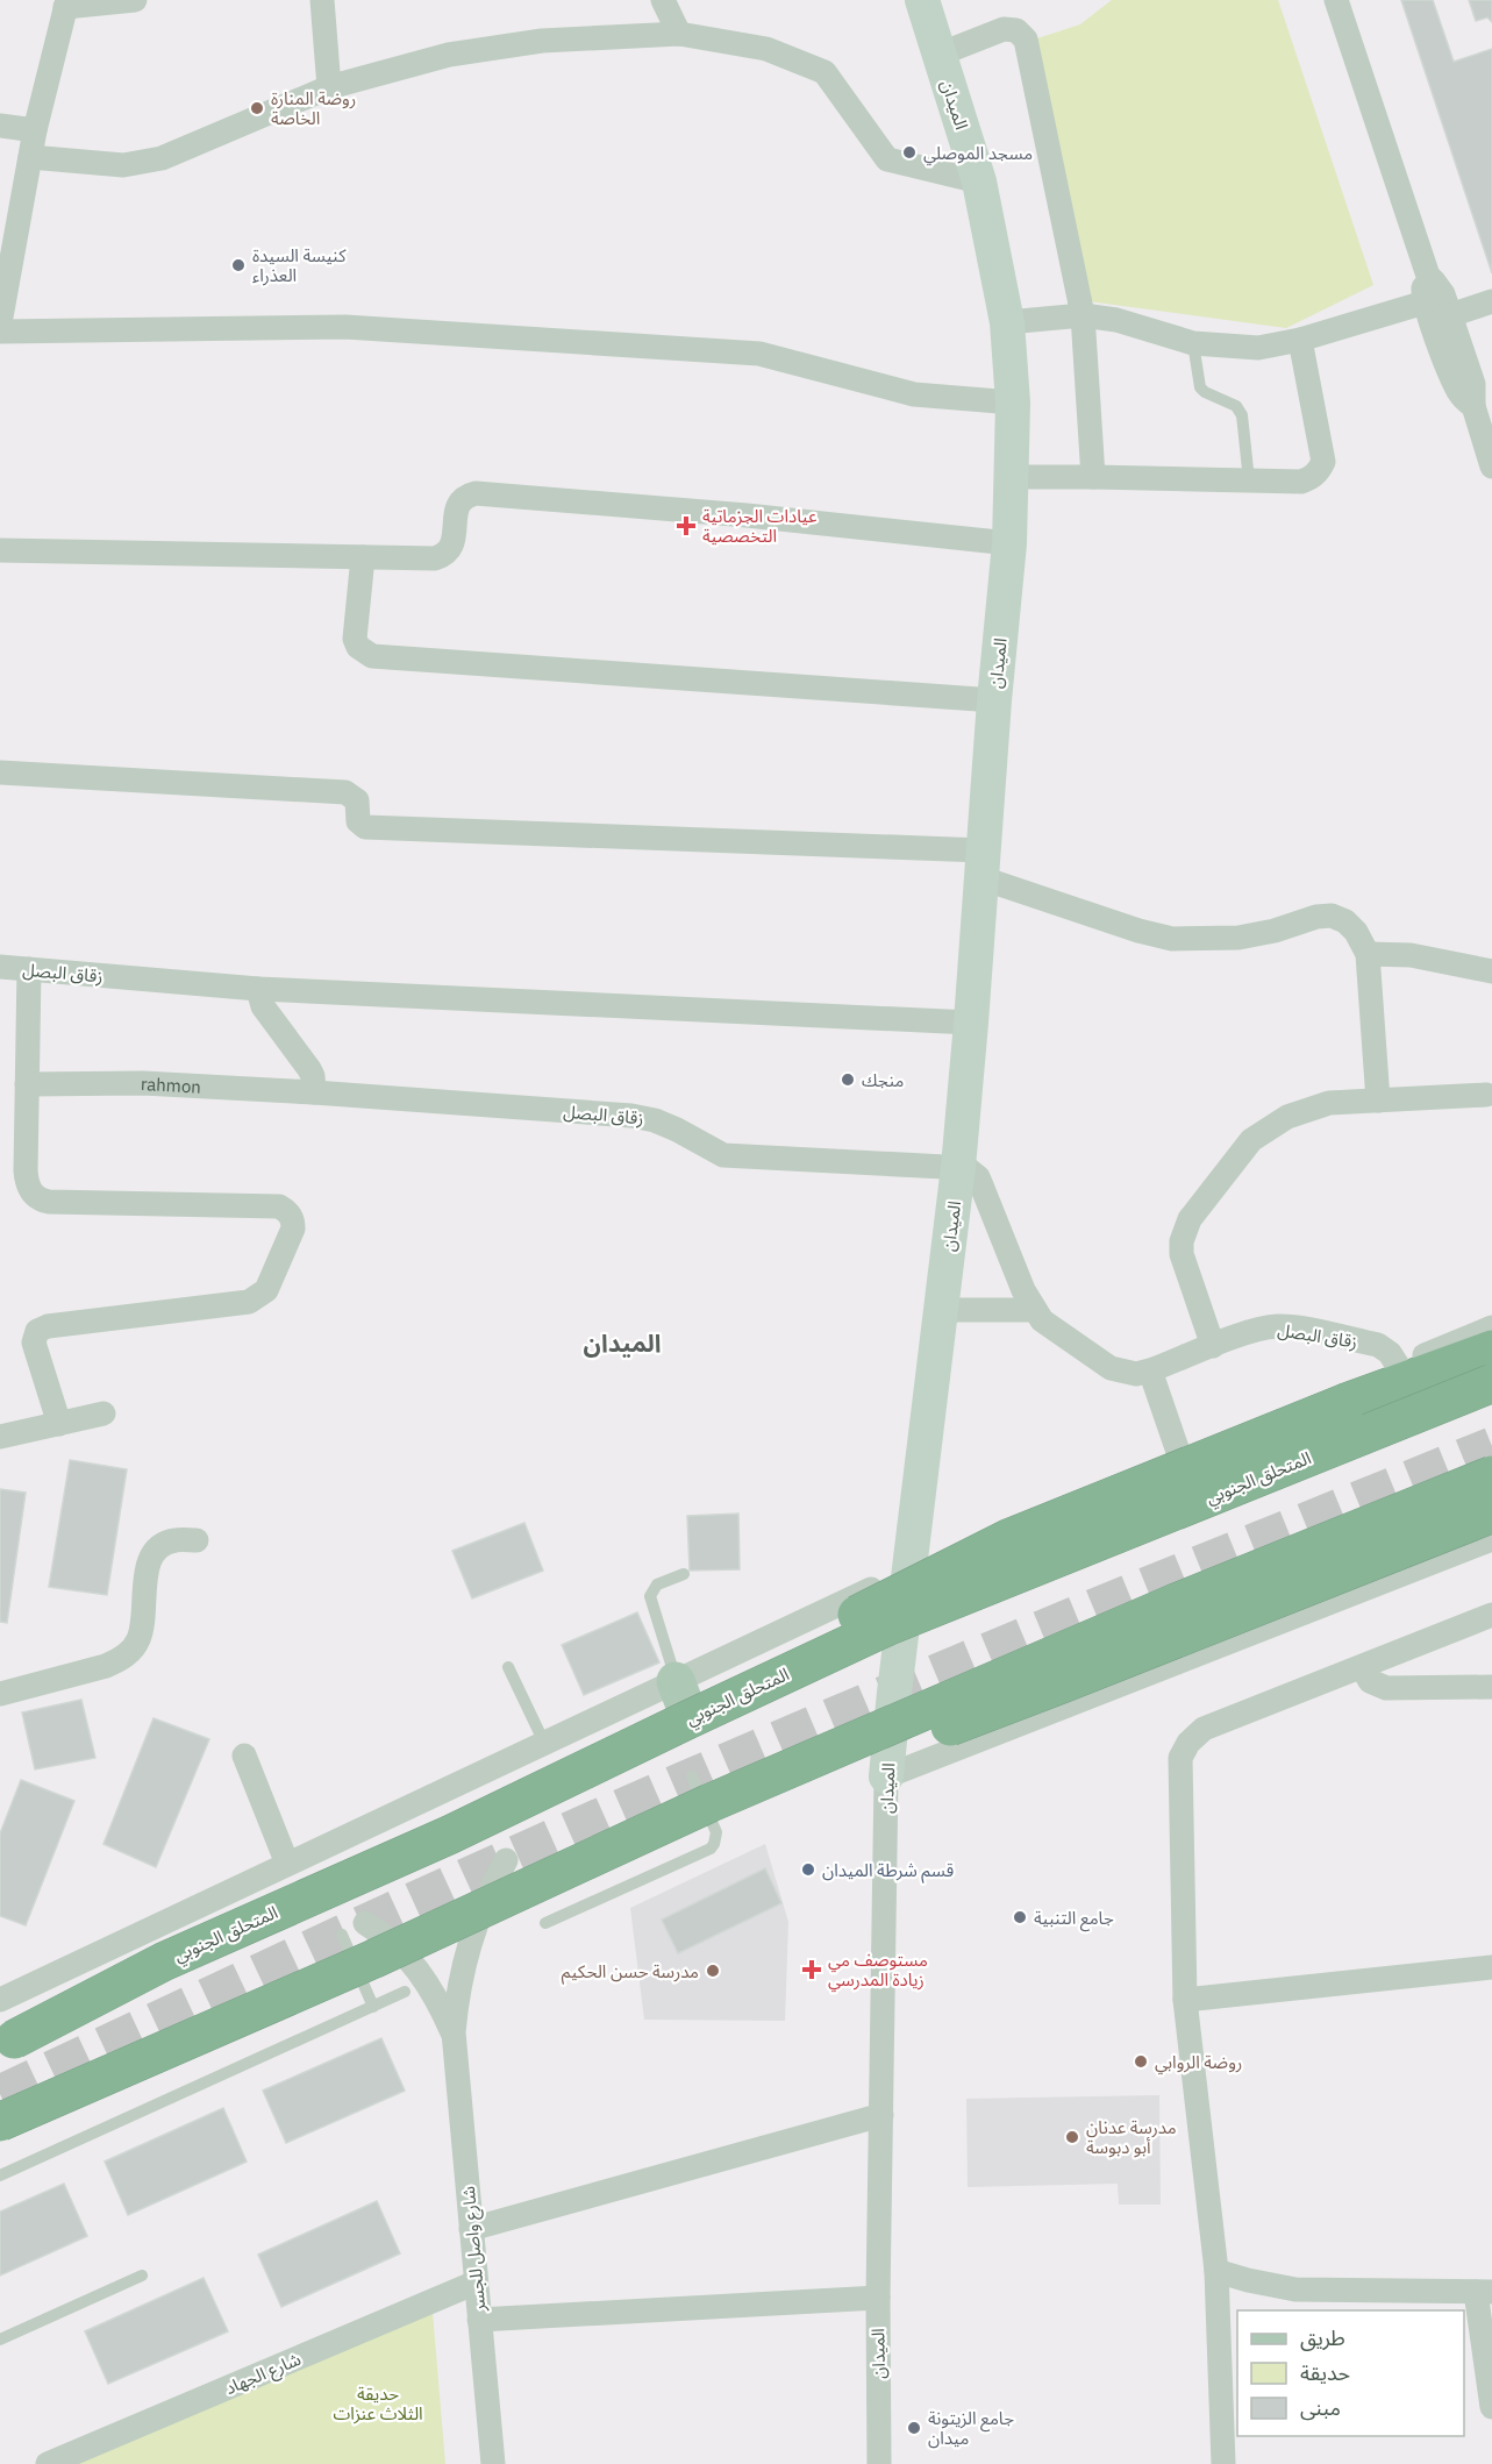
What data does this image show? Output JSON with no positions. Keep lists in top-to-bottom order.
{
  "streets": {
    "highway": ["المتحلق الجنوبي"],
    "street": [
      "الميدان",
      "زقاق البصل",
      "rahmon",
      "شارع واصل للجسر",
      "شارع الجهاد"
    ]
  },
  "crossings": [
    ["الميدان", "زقاق البصل"],
    ["زقاق البصل", "rahmon"],
    ["شارع واصل للجسر", "شارع الجهاد"]
  ],
  "districts": ["الميدان"],
  "parks": ["حديقة الثلاث عنزات"],
  "places": {
    "other": [
      "روضة المنارة الخاصة",
      "مسجد الموصلي",
      "كنيسة السيدة العذراء",
      "منجك",
      "قسم شرطة الميدان",
      "جامع التنبية",
      "مدرسة حسن الحكيم",
      "روضة الروابي",
      "مدرسة عدنان أبو دبوسة",
      "جامع الزيتونة ميدان"
    ],
    "health": ["عيادات الجزماتية التخصصية", "مستوصف مي زيادة المدرسي"]
  },
  "legend": ["طريق", "حديقة", "مبنى"]
}
